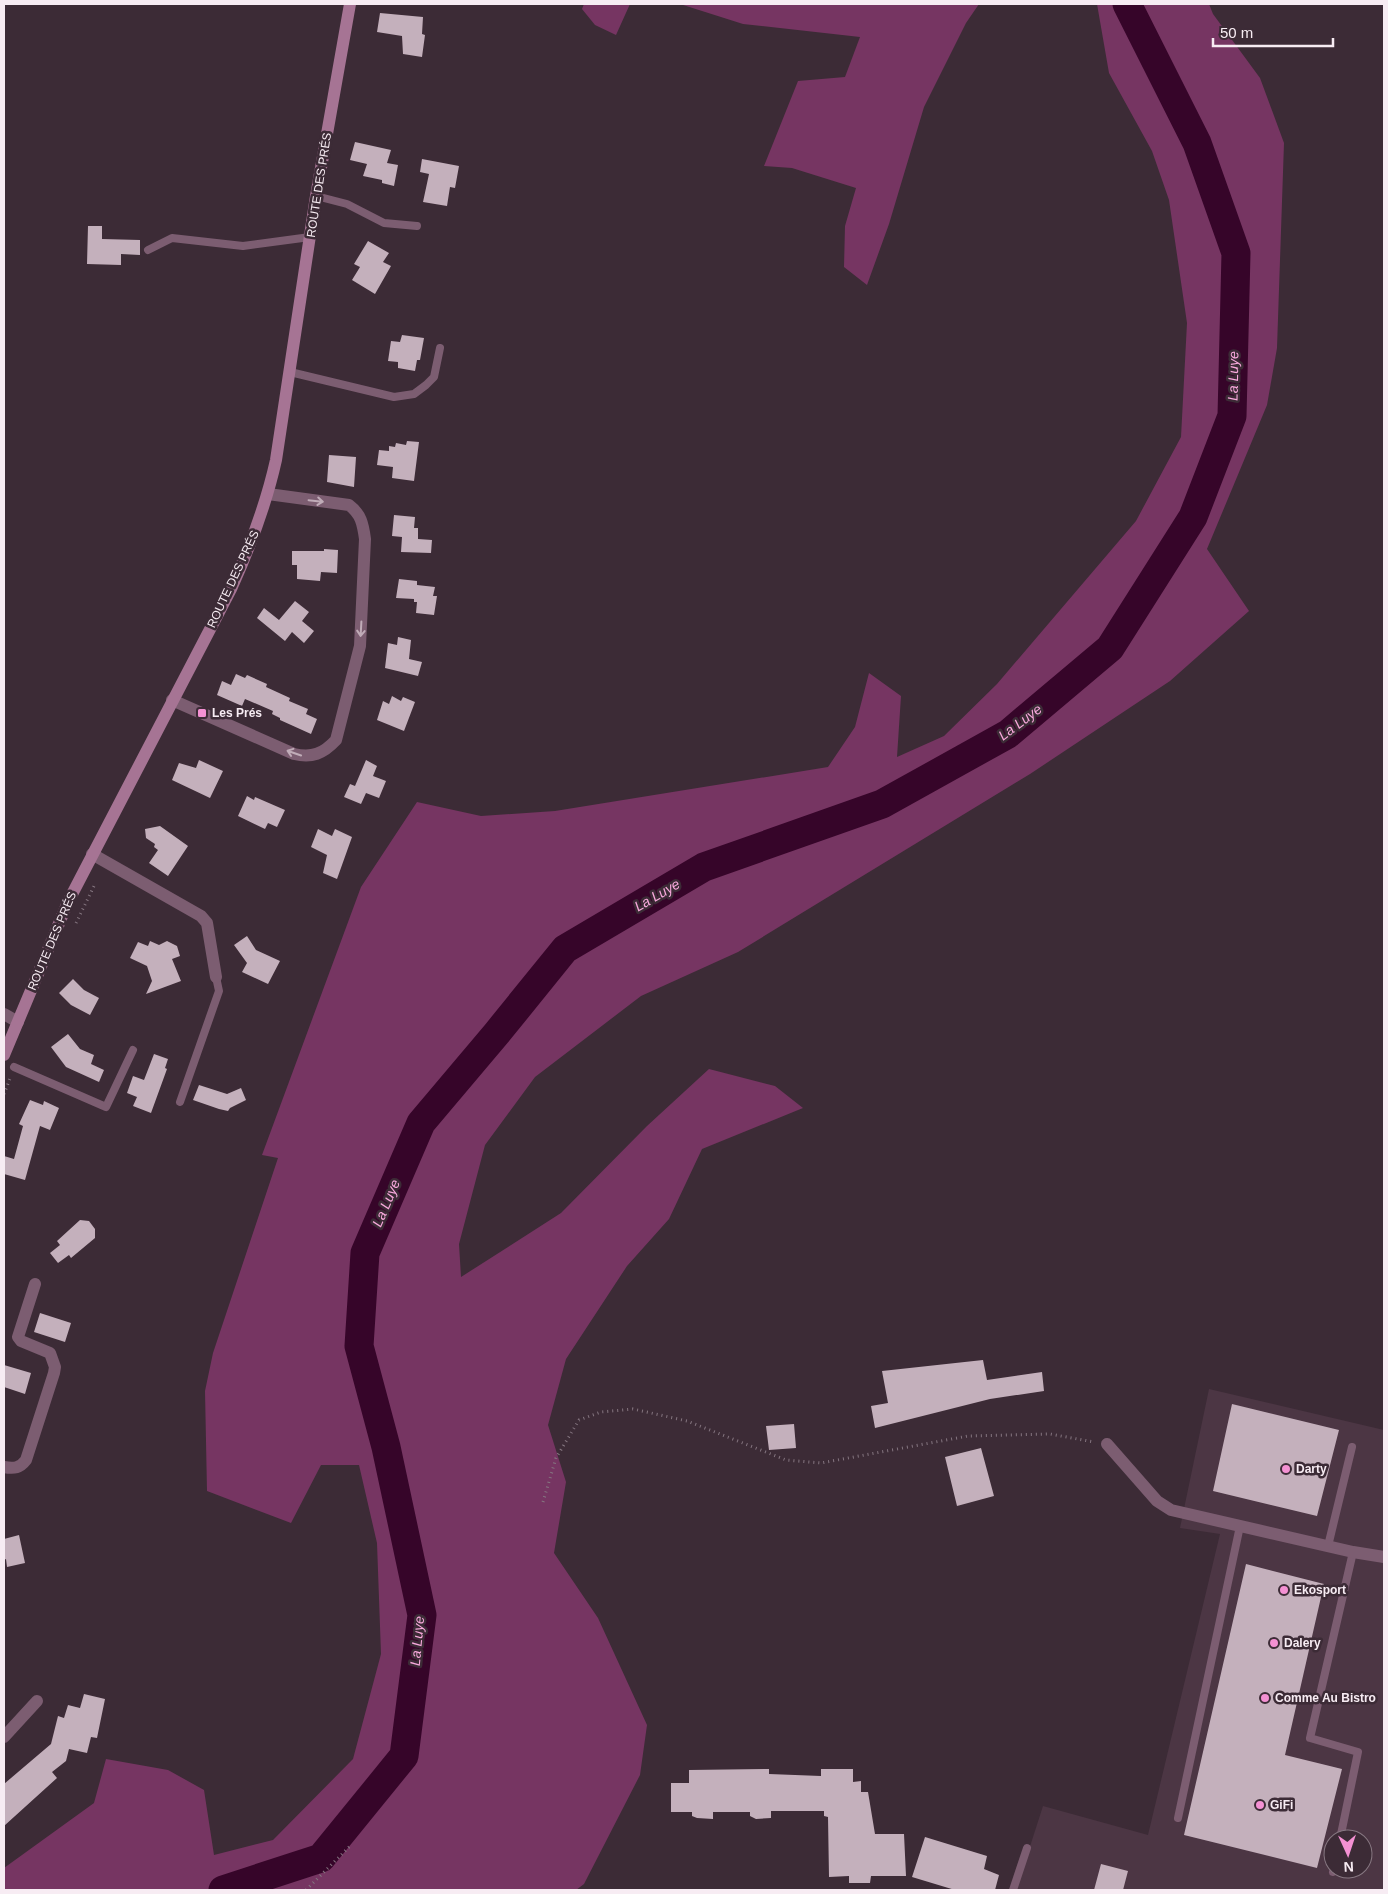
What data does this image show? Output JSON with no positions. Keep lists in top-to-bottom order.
{
  "streets": {
    "street": ["ROUTE DES PRÉS"]
  },
  "water": ["La Luye"],
  "places": {
    "transit": ["Les Prés"],
    "other": [
      "Darty",
      "Ekosport",
      "Dalery",
      "Comme Au Bistro",
      "GiFi"
    ]
  },
  "scale_bar": "50 m",
  "north": "bottom"
}
